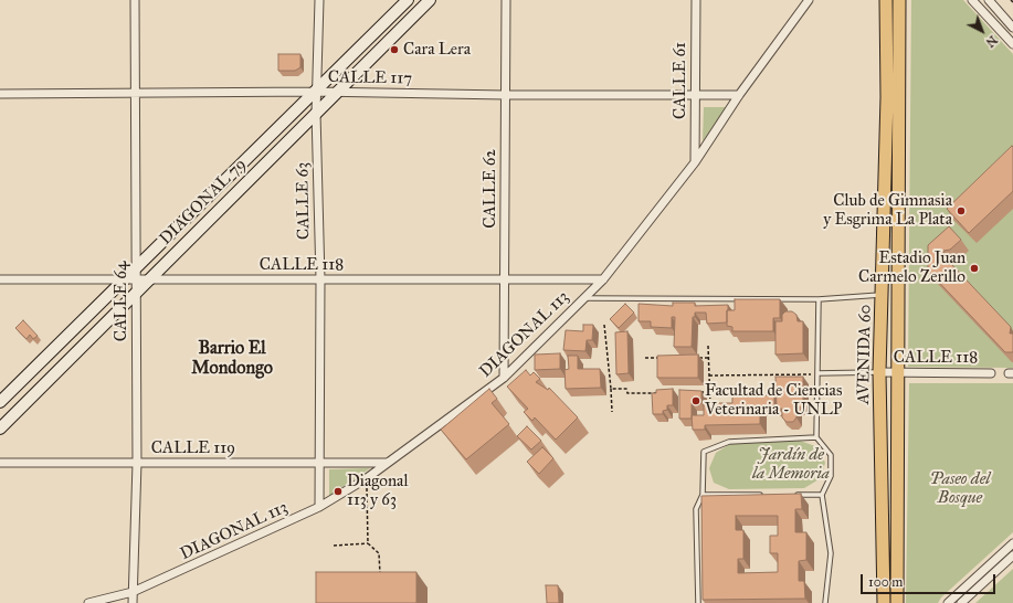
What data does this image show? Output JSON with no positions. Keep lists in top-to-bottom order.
{
  "streets": {
    "main road": ["DIAGONAL 79", "AVENIDA 60"],
    "street": [
      "CALLE 117",
      "CALLE 61",
      "CALLE 62",
      "CALLE 63",
      "CALLE 118",
      "CALLE 64",
      "DIAGONAL 113",
      "CALLE 119"
    ]
  },
  "crossings": [
    ["CALLE 117", "CALLE 61"],
    ["CALLE 117", "CALLE 62"],
    ["CALLE 117", "CALLE 63"],
    ["CALLE 117", "DIAGONAL 79"],
    ["CALLE 117", "CALLE 64"],
    ["CALLE 117", "DIAGONAL 113"],
    ["CALLE 61", "DIAGONAL 113"],
    ["CALLE 62", "CALLE 118"],
    ["CALLE 62", "DIAGONAL 113"],
    ["CALLE 63", "DIAGONAL 79"],
    ["CALLE 63", "CALLE 118"],
    ["CALLE 63", "DIAGONAL 113"],
    ["CALLE 63", "CALLE 119"],
    ["DIAGONAL 79", "CALLE 118"],
    ["DIAGONAL 79", "CALLE 64"],
    ["CALLE 118", "CALLE 64"],
    ["CALLE 118", "DIAGONAL 113"],
    ["CALLE 118", "AVENIDA 60"],
    ["CALLE 64", "DIAGONAL 113"],
    ["CALLE 64", "CALLE 119"],
    ["DIAGONAL 113", "CALLE 119"]
  ],
  "districts": ["Barrio El Mondongo"],
  "parks": ["Jardín de la Memoria", "Paseo del Bosque"],
  "places": [
    "Cara Lera",
    "Club de Gimnasia y Esgrima La Plata",
    "Estadio Juan Carmelo Zerillo",
    "Facultad de Ciencias Veterinaria - UNLP",
    "Diagonal 113 y 63"
  ],
  "scale_bar": "100 m",
  "north": "bottom right"
}
